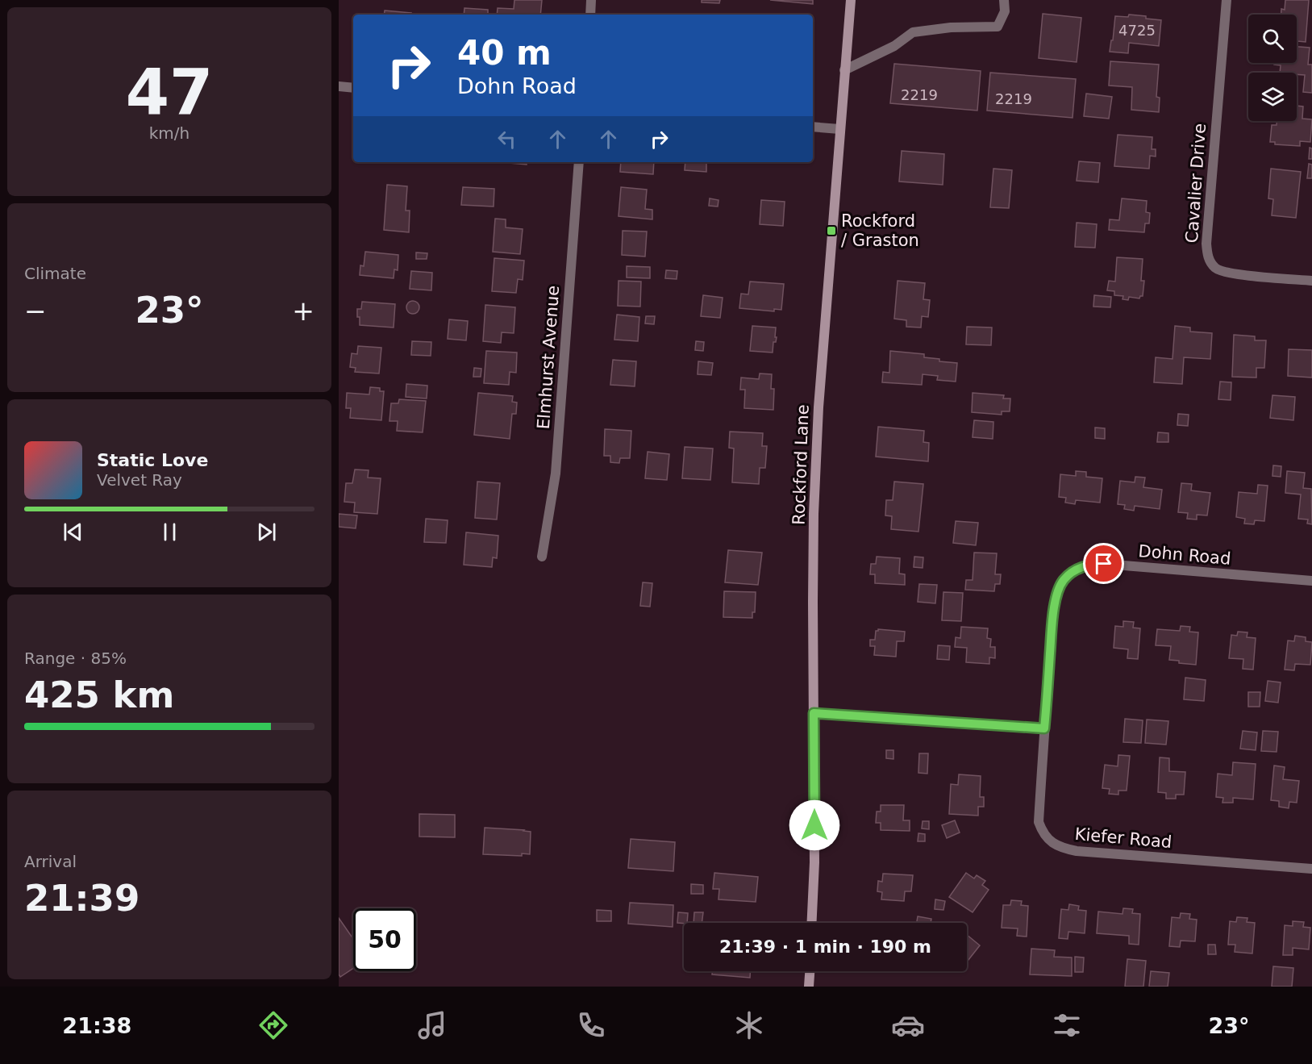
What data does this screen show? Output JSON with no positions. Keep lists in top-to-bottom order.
{
  "streets": {
    "main road": ["Rockford Lane"],
    "street": [
      "Cavalier Drive",
      "Elmhurst Avenue",
      "Dohn Road",
      "Kiefer Road"
    ]
  },
  "crossings": [
    ["Dohn Road", "Kiefer Road"]
  ],
  "places": {
    "transit": ["Rockford / Graston"]
  },
  "house_numbers": ["4725", "2219", "2219"],
  "page": {
    "tile": [
      ["47", "km/h"],
      "Climate",
      ["Range · 85%", "425 km"],
      ["Arrival", "21:39"]
    ],
    "turn": ["40 m", "Dohn Road"],
    "heat": ["−", "23°", "+"],
    "song": ["Static Love", "Velvet Ray"],
    "limit": "50",
    "trip": "21:39 · 1 min · 190 m",
    "tabs": ["21:38", "23°"]
  }
}
